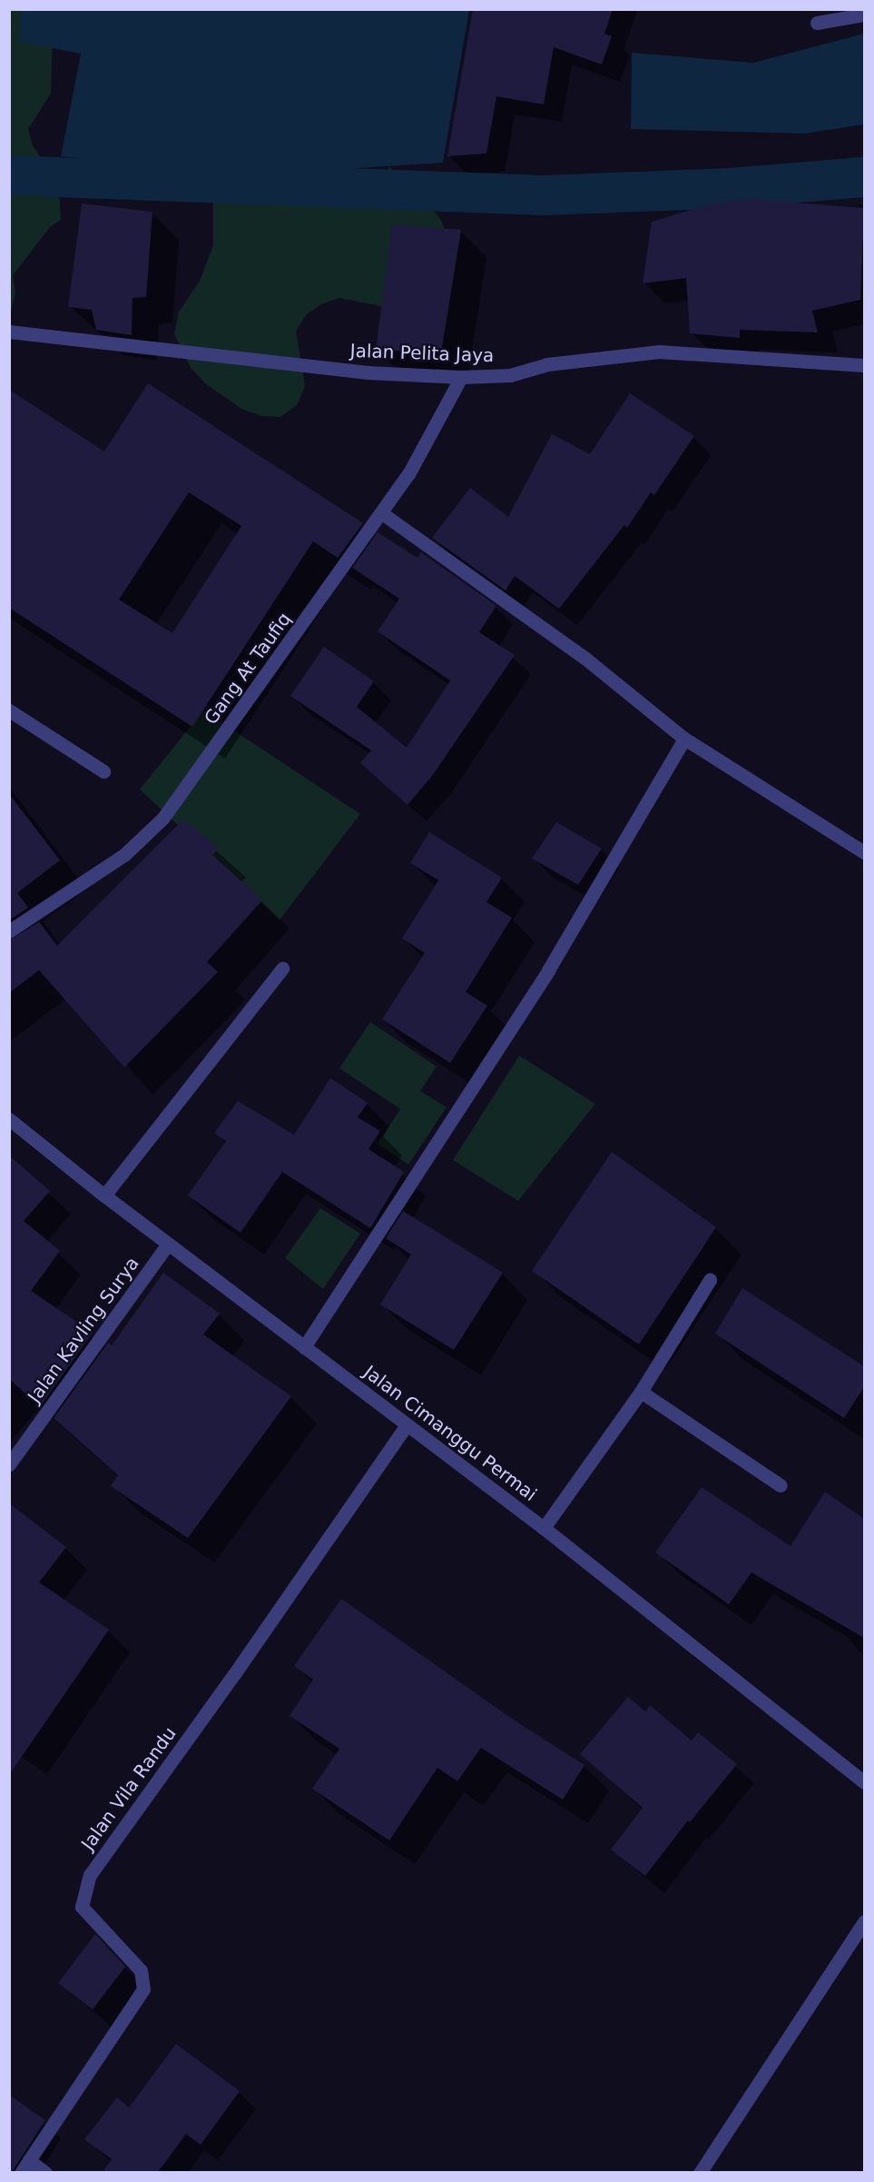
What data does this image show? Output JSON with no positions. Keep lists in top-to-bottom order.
{
  "streets": {
    "street": [
      "Jalan Pelita Jaya",
      "Gang At Taufiq",
      "Jalan Kavling Surya",
      "Jalan Cimanggu Permai",
      "Jalan Vila Randu"
    ]
  },
  "crossings": [
    ["Jalan Pelita Jaya", "Gang At Taufiq"],
    ["Jalan Kavling Surya", "Jalan Cimanggu Permai"],
    ["Jalan Cimanggu Permai", "Jalan Vila Randu"]
  ]
}
